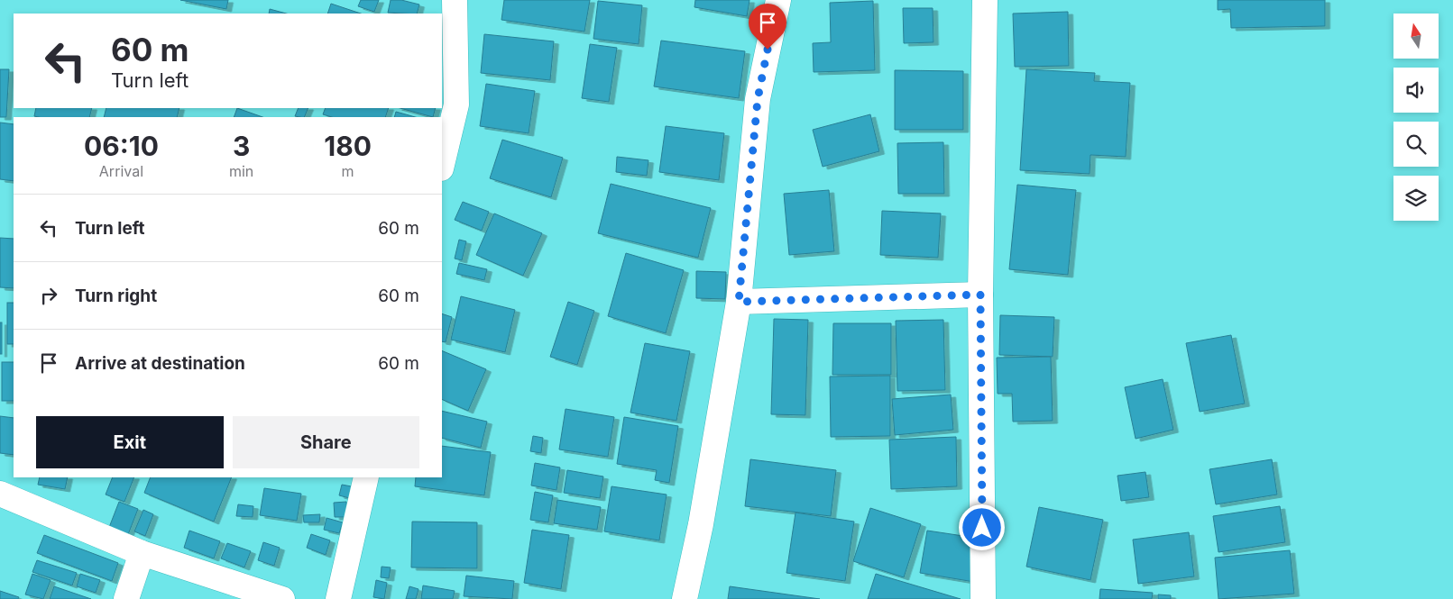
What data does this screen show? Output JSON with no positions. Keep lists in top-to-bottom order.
{
  "north": "top",
  "page": {
    "turn": ["60 m", "Turn left"],
    "eta": [
      "06:10",
      "Arrival",
      "3",
      "min",
      "180",
      "m"
    ],
    "list": [
      {
        "name": "Turn left",
        "value": "60 m"
      },
      {
        "name": "Turn right",
        "value": "60 m"
      },
      {
        "name": "Arrive at destination",
        "value": "60 m"
      }
    ],
    "buttons": ["Exit", "Share"]
  }
}
